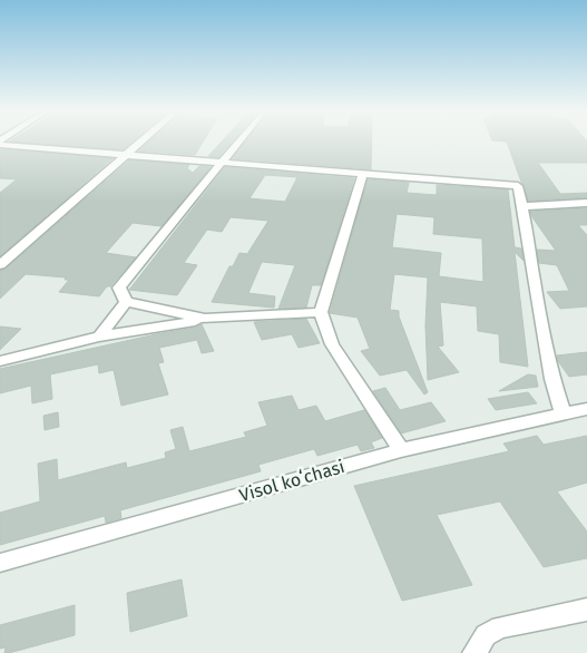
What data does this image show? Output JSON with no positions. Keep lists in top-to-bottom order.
{
  "streets": {
    "street": ["Visol koʻchasi"]
  }
}
